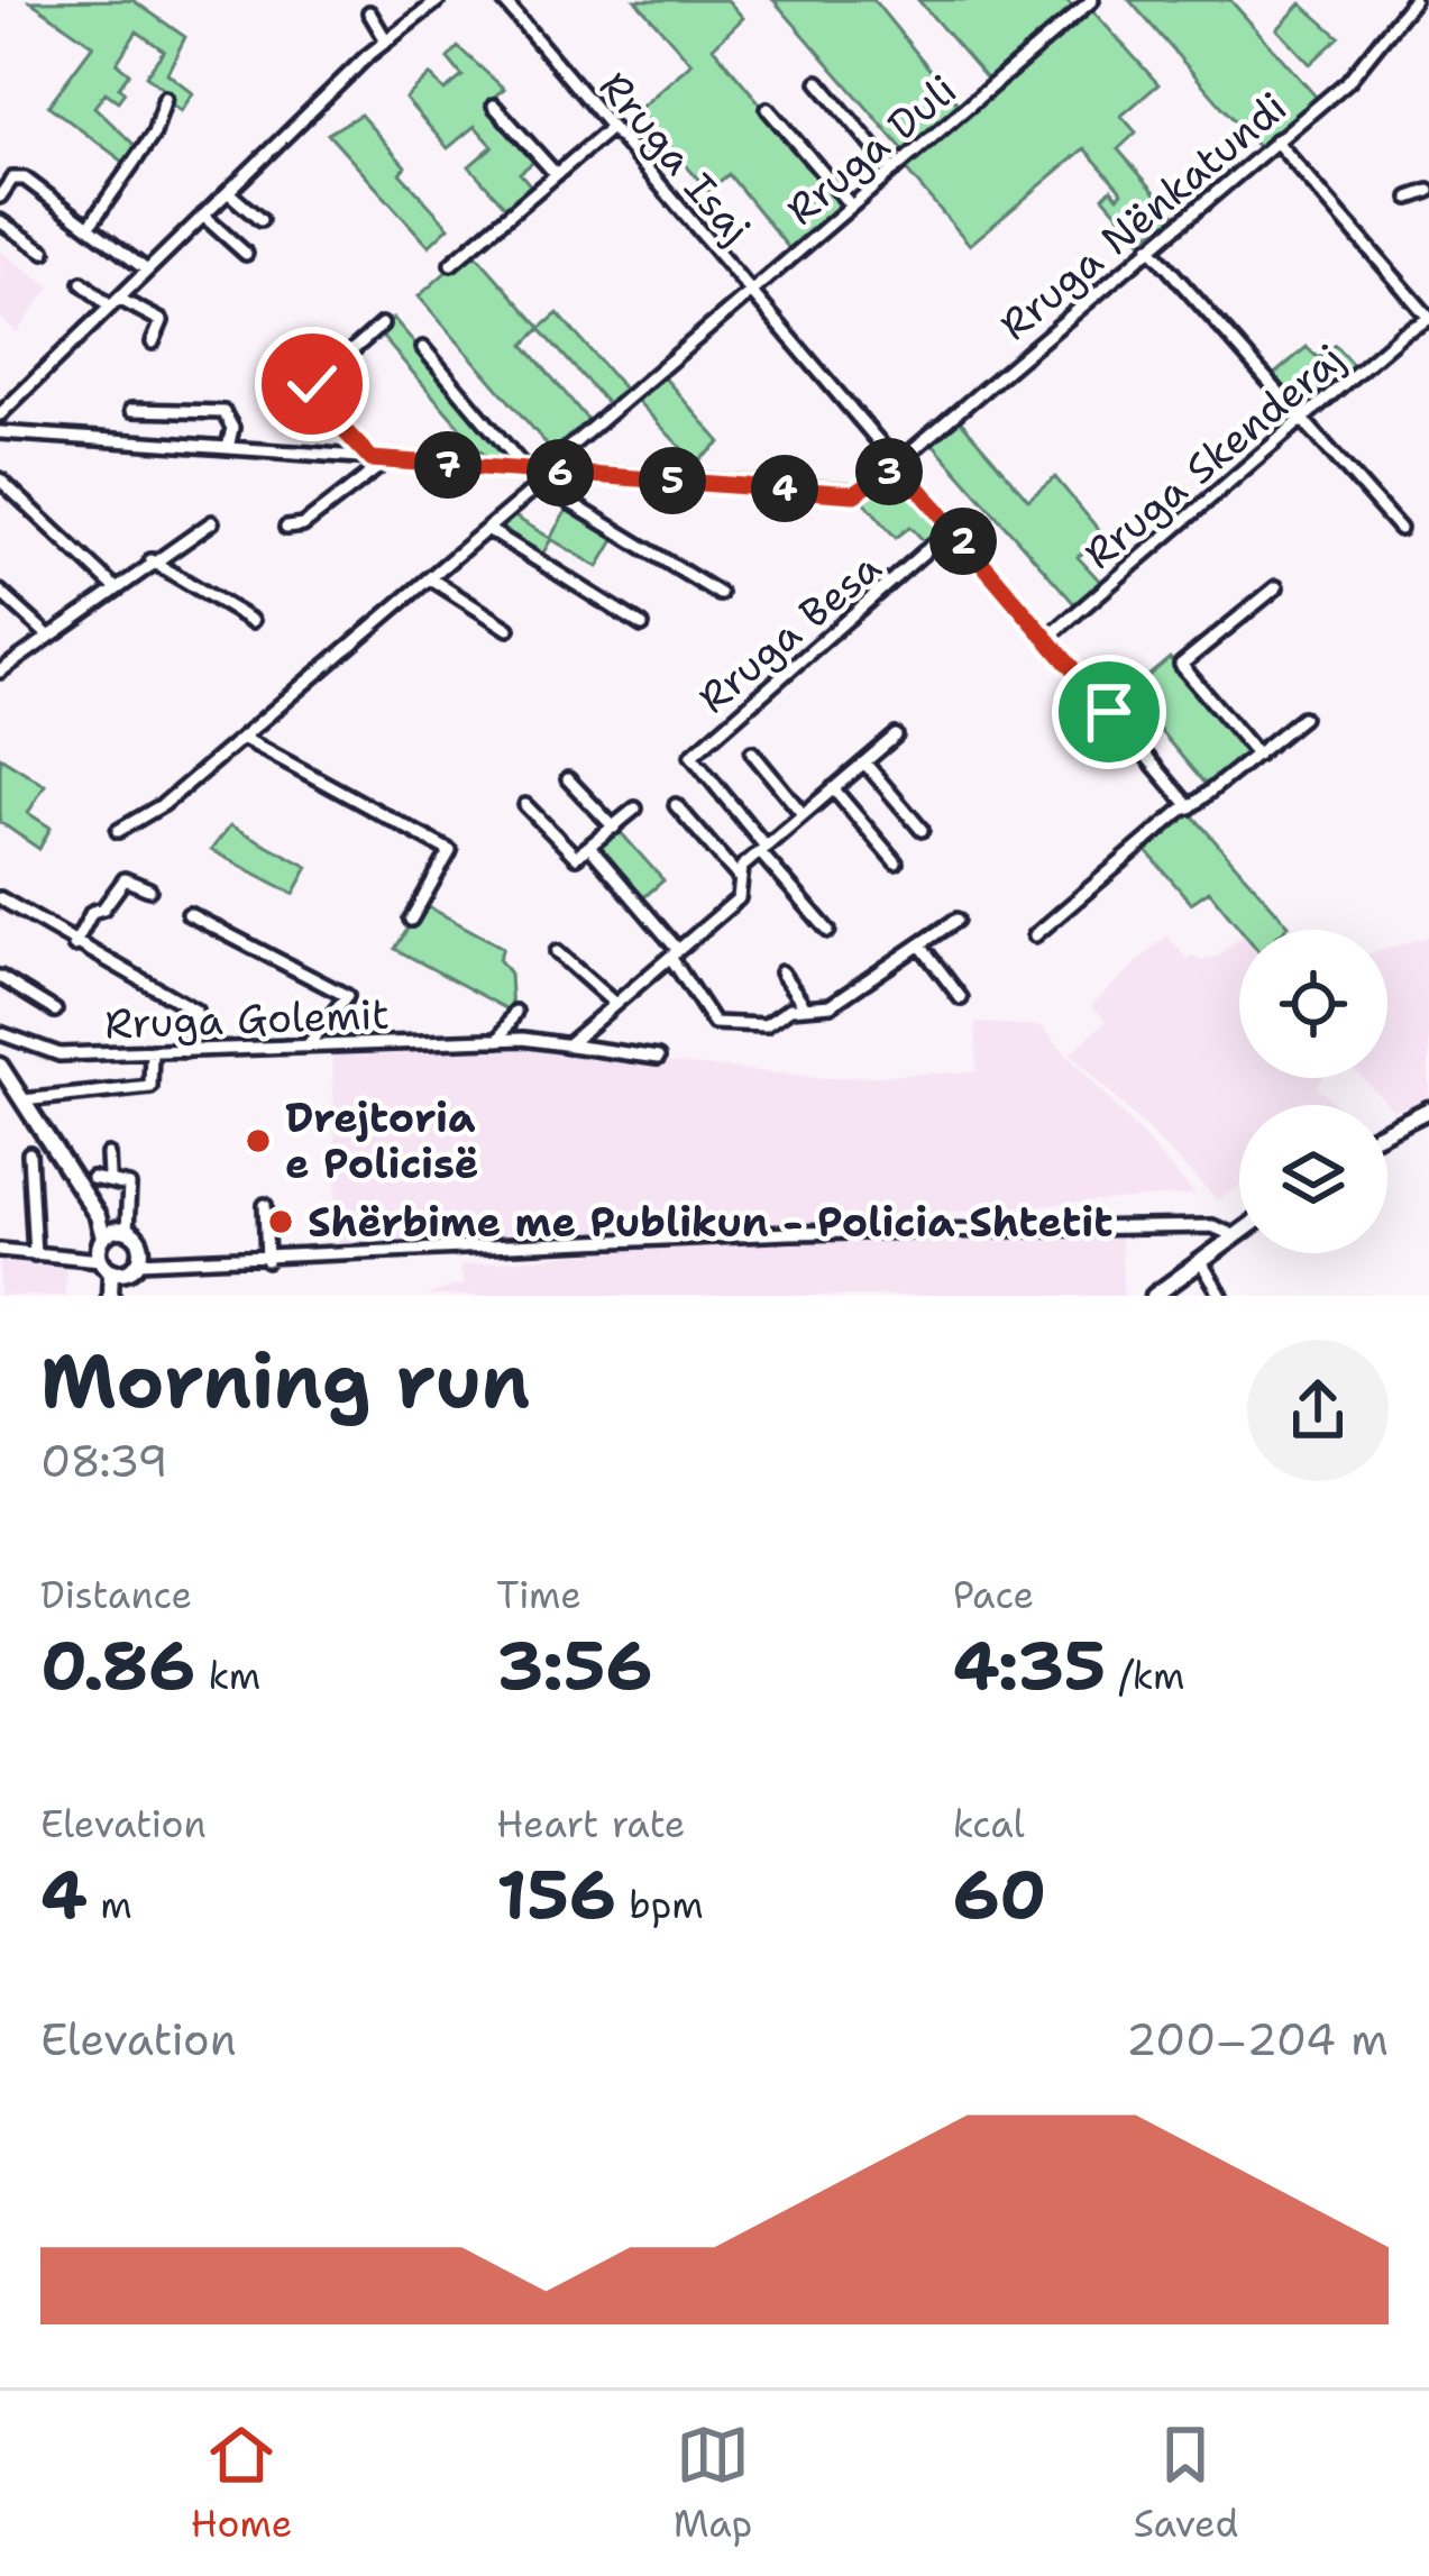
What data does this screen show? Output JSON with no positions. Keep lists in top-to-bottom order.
{
  "streets": {
    "street": [
      "Rruga Duli",
      "Rruga Isaj",
      "Rruga Nënkatundi",
      "Rruga Skenderaj",
      "Rruga Besa",
      "Rruga Golemit"
    ]
  },
  "crossings": [
    ["Rruga Duli", "Rruga Isaj"],
    ["Rruga Duli", "Rruga Nënkatundi"],
    ["Rruga Isaj", "Rruga Nënkatundi"],
    ["Rruga Isaj", "Rruga Skenderaj"],
    ["Rruga Isaj", "Rruga Besa"]
  ],
  "places": ["Drejtoria e Policisë", "Shërbime me Publikun - Policia Shtetit"],
  "page": {
    "pins": [
      "7",
      "3",
      "6",
      "5",
      "4",
      "2"
    ],
    "heading": ["Morning run", "08:39"],
    "stats": [
      ["Distance", "0.86 km"],
      ["Time", "3:56"],
      ["Pace", "4:35 /km"],
      ["Elevation", "4 m"],
      ["Heart rate", "156 bpm"],
      ["kcal", "60"]
    ],
    "chart": ["Elevation", "200–204 m"],
    "tabs": ["Home", "Map", "Saved"]
  }
}
